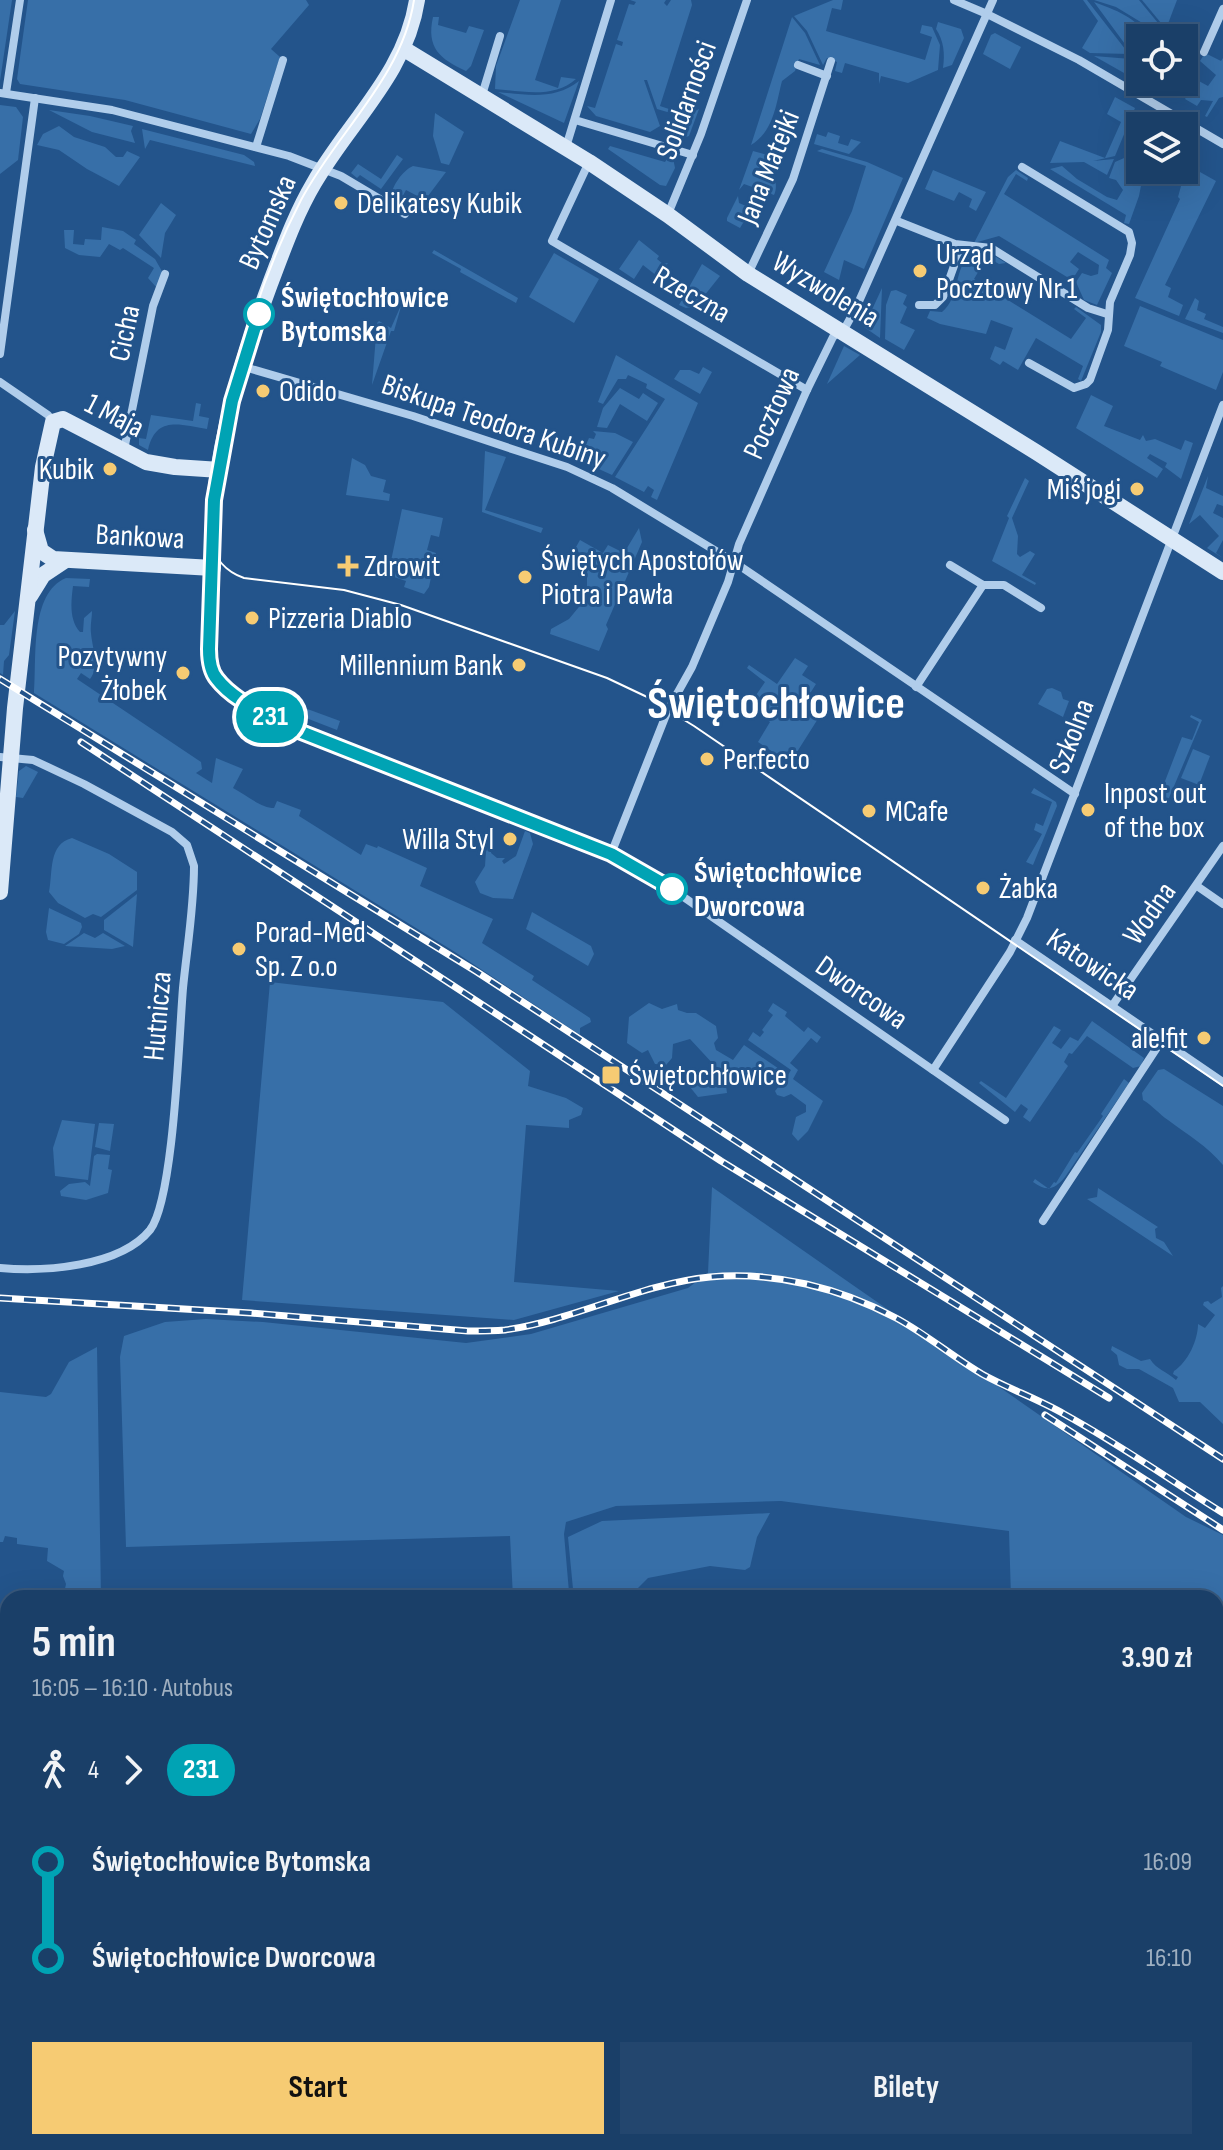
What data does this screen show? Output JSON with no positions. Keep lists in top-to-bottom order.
{
  "streets": {
    "street": [
      "Solidarności",
      "Jana Matejki",
      "Bytomska",
      "Wyzwolenia",
      "Rzeczna",
      "Cicha",
      "Pocztowa",
      "1 Maja",
      "Biskupa Teodora Kubiny",
      "Bankowa",
      "Szkolna",
      "Wodna",
      "Katowicka",
      "Dworcowa",
      "Hutnicza"
    ]
  },
  "crossings": [
    ["Solidarności", "Wyzwolenia"],
    ["Jana Matejki", "Wyzwolenia"],
    ["Bytomska", "Wyzwolenia"],
    ["Bytomska", "1 Maja"],
    ["Bytomska", "Biskupa Teodora Kubiny"],
    ["Bytomska", "Bankowa"],
    ["Bytomska", "Dworcowa"],
    ["Wyzwolenia", "Rzeczna"],
    ["Wyzwolenia", "Pocztowa"],
    ["Wyzwolenia", "Szkolna"],
    ["Rzeczna", "Pocztowa"],
    ["Cicha", "1 Maja"],
    ["Pocztowa", "Biskupa Teodora Kubiny"],
    ["Pocztowa", "Dworcowa"],
    ["Biskupa Teodora Kubiny", "Szkolna"],
    ["Szkolna", "Katowicka"],
    ["Szkolna", "Dworcowa"],
    ["Wodna", "Katowicka"]
  ],
  "districts": ["Świętochłowice"],
  "places": {
    "other": [
      "Delikatesy Kubik",
      "Urząd Pocztowy Nr 1",
      "Świętochłowice Bytomska",
      "Odido",
      "Kubik",
      "Miś jogi",
      "Świętych Apostołów Piotra i Pawła",
      "Pizzeria Diablo",
      "Millennium Bank",
      "Pozytywny Żłobek",
      "Perfecto",
      "Inpost out of the box",
      "MCafe",
      "Willa Styl",
      "Żabka",
      "Świętochłowice Dworcowa",
      "Porad-Med Sp. Z o.o",
      "ale!fit"
    ],
    "health": ["Zdrowit"],
    "transit": ["Świętochłowice"]
  },
  "lines": ["bus line 231"],
  "page": {
    "on_map": "231",
    "heading": ["5 min", "16:05 – 16:10 · Autobus", "3.90 zł"],
    "legs": ["4", "231"],
    "list": [
      {
        "name": "Świętochłowice Bytomska",
        "value": "16:09"
      },
      {
        "name": "Świętochłowice Dworcowa",
        "value": "16:10"
      }
    ],
    "buttons": ["Start", "Bilety"]
  }
}
